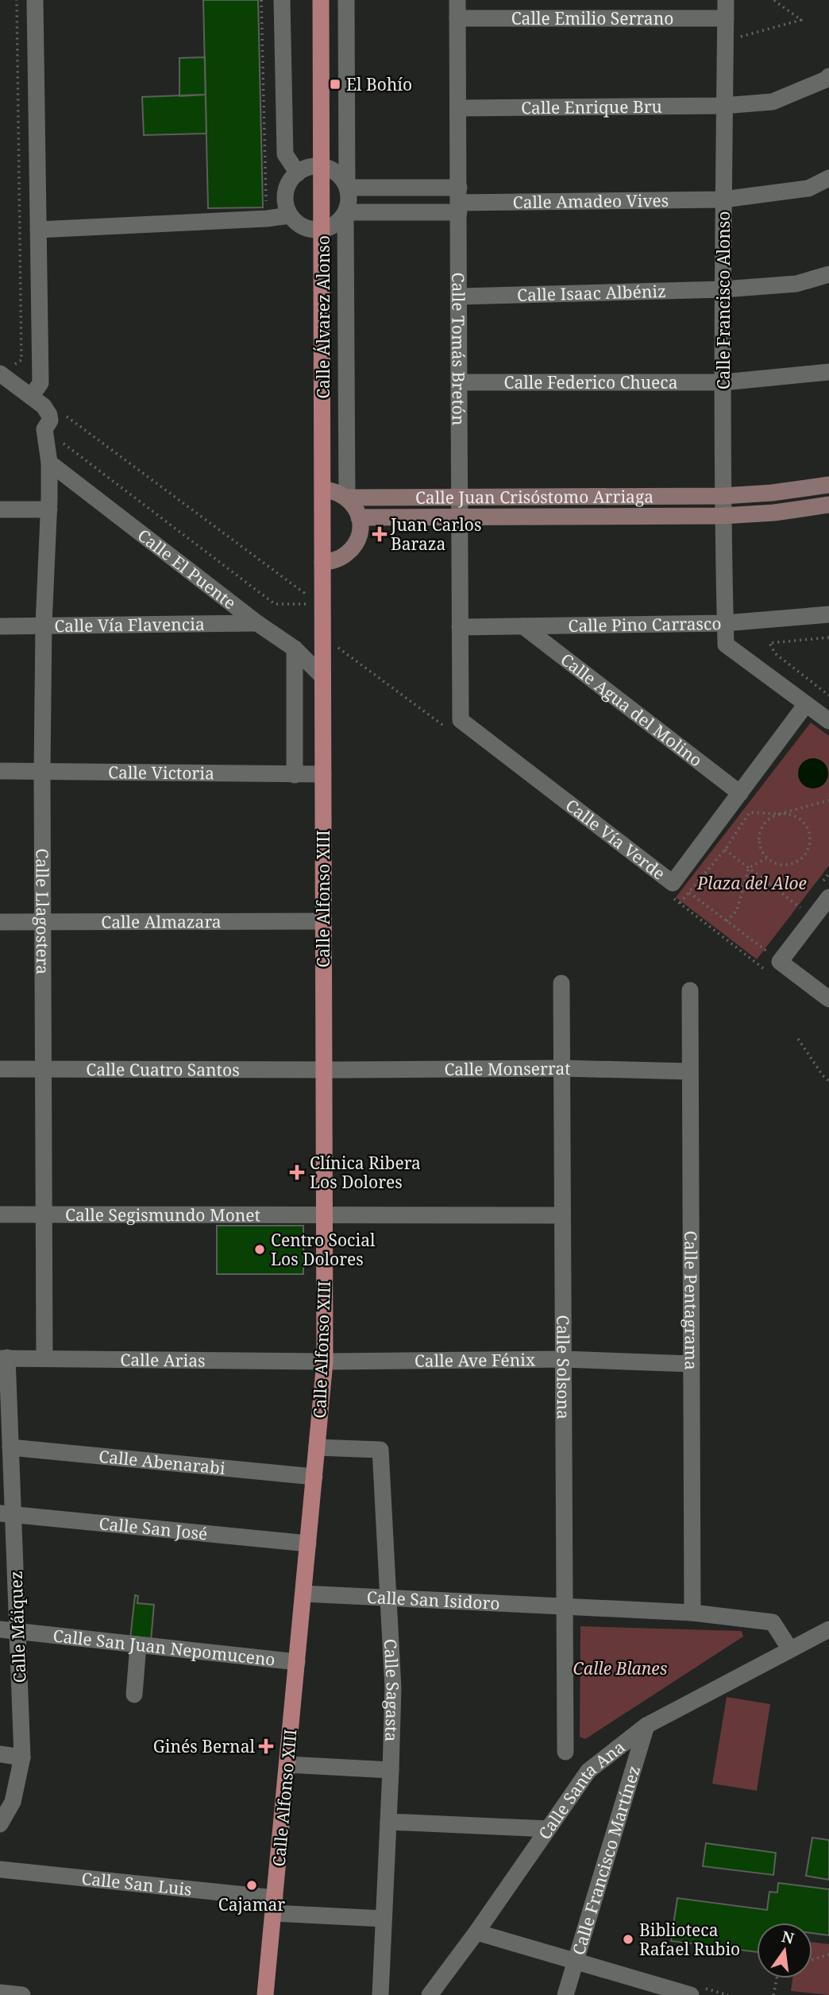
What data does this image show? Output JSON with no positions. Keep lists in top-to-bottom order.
{
  "streets": {
    "main road": ["Calle Álvarez Alonso", "Calle Alfonso XIII"],
    "street": [
      "Calle Emilio Serrano",
      "Calle Enrique Bru",
      "Calle Amadeo Vives",
      "Calle Isaac Albéniz",
      "Calle Francisco Alonso",
      "Calle Tomás Bretón",
      "Calle Federico Chueca",
      "Calle Juan Crisóstomo Arriaga",
      "Calle El Puente",
      "Calle Vía Flavencia",
      "Calle Pino Carrasco",
      "Calle Agua del Molino",
      "Calle Victoria",
      "Calle Vía Verde",
      "Calle Llagostera",
      "Calle Almazara",
      "Calle Cuatro Santos",
      "Calle Monserrat",
      "Calle Segismundo Monet",
      "Calle Pentagrama",
      "Calle Arias",
      "Calle Ave Fénix",
      "Calle Solsona",
      "Calle Abenarabi",
      "Calle San José",
      "Calle San Isidoro",
      "Calle Máiquez",
      "Calle San Juan Nepomuceno",
      "Calle Sagasta",
      "Calle Santa Ana",
      "Calle Francisco Martínez",
      "Calle San Luis"
    ]
  },
  "crossings": [
    ["Calle Emilio Serrano", "Calle Francisco Alonso"],
    ["Calle Emilio Serrano", "Calle Tomás Bretón"],
    ["Calle Enrique Bru", "Calle Francisco Alonso"],
    ["Calle Enrique Bru", "Calle Tomás Bretón"],
    ["Calle Amadeo Vives", "Calle Francisco Alonso"],
    ["Calle Amadeo Vives", "Calle Tomás Bretón"],
    ["Calle Isaac Albéniz", "Calle Francisco Alonso"],
    ["Calle Isaac Albéniz", "Calle Tomás Bretón"],
    ["Calle Francisco Alonso", "Calle Federico Chueca"],
    ["Calle Francisco Alonso", "Calle Juan Crisóstomo Arriaga"],
    ["Calle Francisco Alonso", "Calle Pino Carrasco"],
    ["Calle Francisco Alonso", "Calle Vía Verde"],
    ["Calle Álvarez Alonso", "Calle Juan Crisóstomo Arriaga"],
    ["Calle Álvarez Alonso", "Calle Alfonso XIII"],
    ["Calle Tomás Bretón", "Calle Federico Chueca"],
    ["Calle Tomás Bretón", "Calle Juan Crisóstomo Arriaga"],
    ["Calle Tomás Bretón", "Calle Pino Carrasco"],
    ["Calle Tomás Bretón", "Calle Vía Verde"],
    ["Calle El Puente", "Calle Vía Flavencia"],
    ["Calle El Puente", "Calle Alfonso XIII"],
    ["Calle El Puente", "Calle Llagostera"],
    ["Calle Vía Flavencia", "Calle Llagostera"],
    ["Calle Pino Carrasco", "Calle Agua del Molino"],
    ["Calle Agua del Molino", "Calle Vía Verde"],
    ["Calle Victoria", "Calle Alfonso XIII"],
    ["Calle Victoria", "Calle Llagostera"],
    ["Calle Alfonso XIII", "Calle Almazara"],
    ["Calle Alfonso XIII", "Calle Cuatro Santos"],
    ["Calle Alfonso XIII", "Calle Monserrat"],
    ["Calle Alfonso XIII", "Calle Segismundo Monet"],
    ["Calle Alfonso XIII", "Calle Arias"],
    ["Calle Alfonso XIII", "Calle Ave Fénix"],
    ["Calle Alfonso XIII", "Calle Abenarabi"],
    ["Calle Alfonso XIII", "Calle San José"],
    ["Calle Alfonso XIII", "Calle San Isidoro"],
    ["Calle Alfonso XIII", "Calle San Juan Nepomuceno"],
    ["Calle Alfonso XIII", "Calle Sagasta"],
    ["Calle Alfonso XIII", "Calle San Luis"],
    ["Calle Llagostera", "Calle Almazara"],
    ["Calle Llagostera", "Calle Cuatro Santos"],
    ["Calle Llagostera", "Calle Segismundo Monet"],
    ["Calle Llagostera", "Calle Arias"],
    ["Calle Cuatro Santos", "Calle Monserrat"],
    ["Calle Monserrat", "Calle Pentagrama"],
    ["Calle Monserrat", "Calle Solsona"],
    ["Calle Segismundo Monet", "Calle Solsona"],
    ["Calle Pentagrama", "Calle Ave Fénix"],
    ["Calle Arias", "Calle Ave Fénix"],
    ["Calle Arias", "Calle Máiquez"],
    ["Calle Ave Fénix", "Calle Solsona"],
    ["Calle Solsona", "Calle San Isidoro"],
    ["Calle Abenarabi", "Calle Máiquez"],
    ["Calle San José", "Calle Máiquez"],
    ["Calle San Isidoro", "Calle Sagasta"],
    ["Calle Máiquez", "Calle San Juan Nepomuceno"],
    ["Calle Sagasta", "Calle San Luis"],
    ["Calle Santa Ana", "Calle Francisco Martínez"]
  ],
  "parks": ["Plaza del Aloe", "Calle Blanes"],
  "places": {
    "transit": ["El Bohío"],
    "health": ["Juan Carlos Baraza", "Clínica Ribera Los Dolores", "Ginés Bernal"],
    "other": ["Centro Social Los Dolores", "Cajamar", "Biblioteca Rafael Rubio"]
  },
  "north": "top"
}
